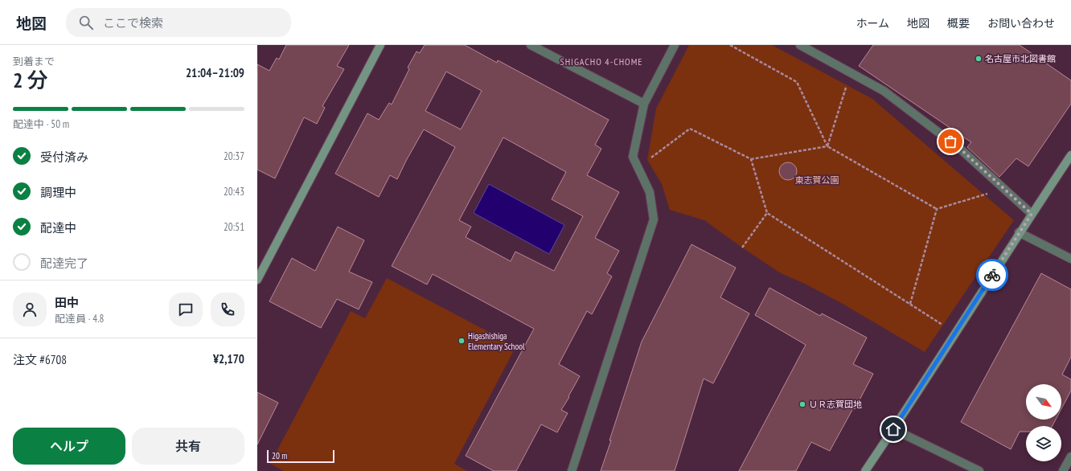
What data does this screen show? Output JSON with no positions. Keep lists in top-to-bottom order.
{
  "districts": ["SHIGACHO 4-CHOME"],
  "parks": ["東志賀公園"],
  "places": ["名古屋市北図書館", "Higashishiga Elementary School", "ＵＲ志賀団地"],
  "scale_bar": "20 m",
  "north": "bottom right",
  "page": {
    "header": "地図",
    "search": "ここで検索",
    "nav": [
      "ホーム",
      "地図",
      "概要",
      "お問い合わせ"
    ],
    "heading": ["2 分", "到着まで", "21:04–21:09"],
    "panel": [
      "田中",
      "配達員 · 4.8",
      "注文 #6708",
      "¥2,170"
    ],
    "bar": "配達中 · 50 m",
    "list": [
      ["受付済み", "20:37"],
      ["調理中", "20:43"],
      ["配達中", "20:51"],
      "配達完了"
    ],
    "buttons": ["ヘルプ", "共有"],
    "scale": "20 m"
  }
}
